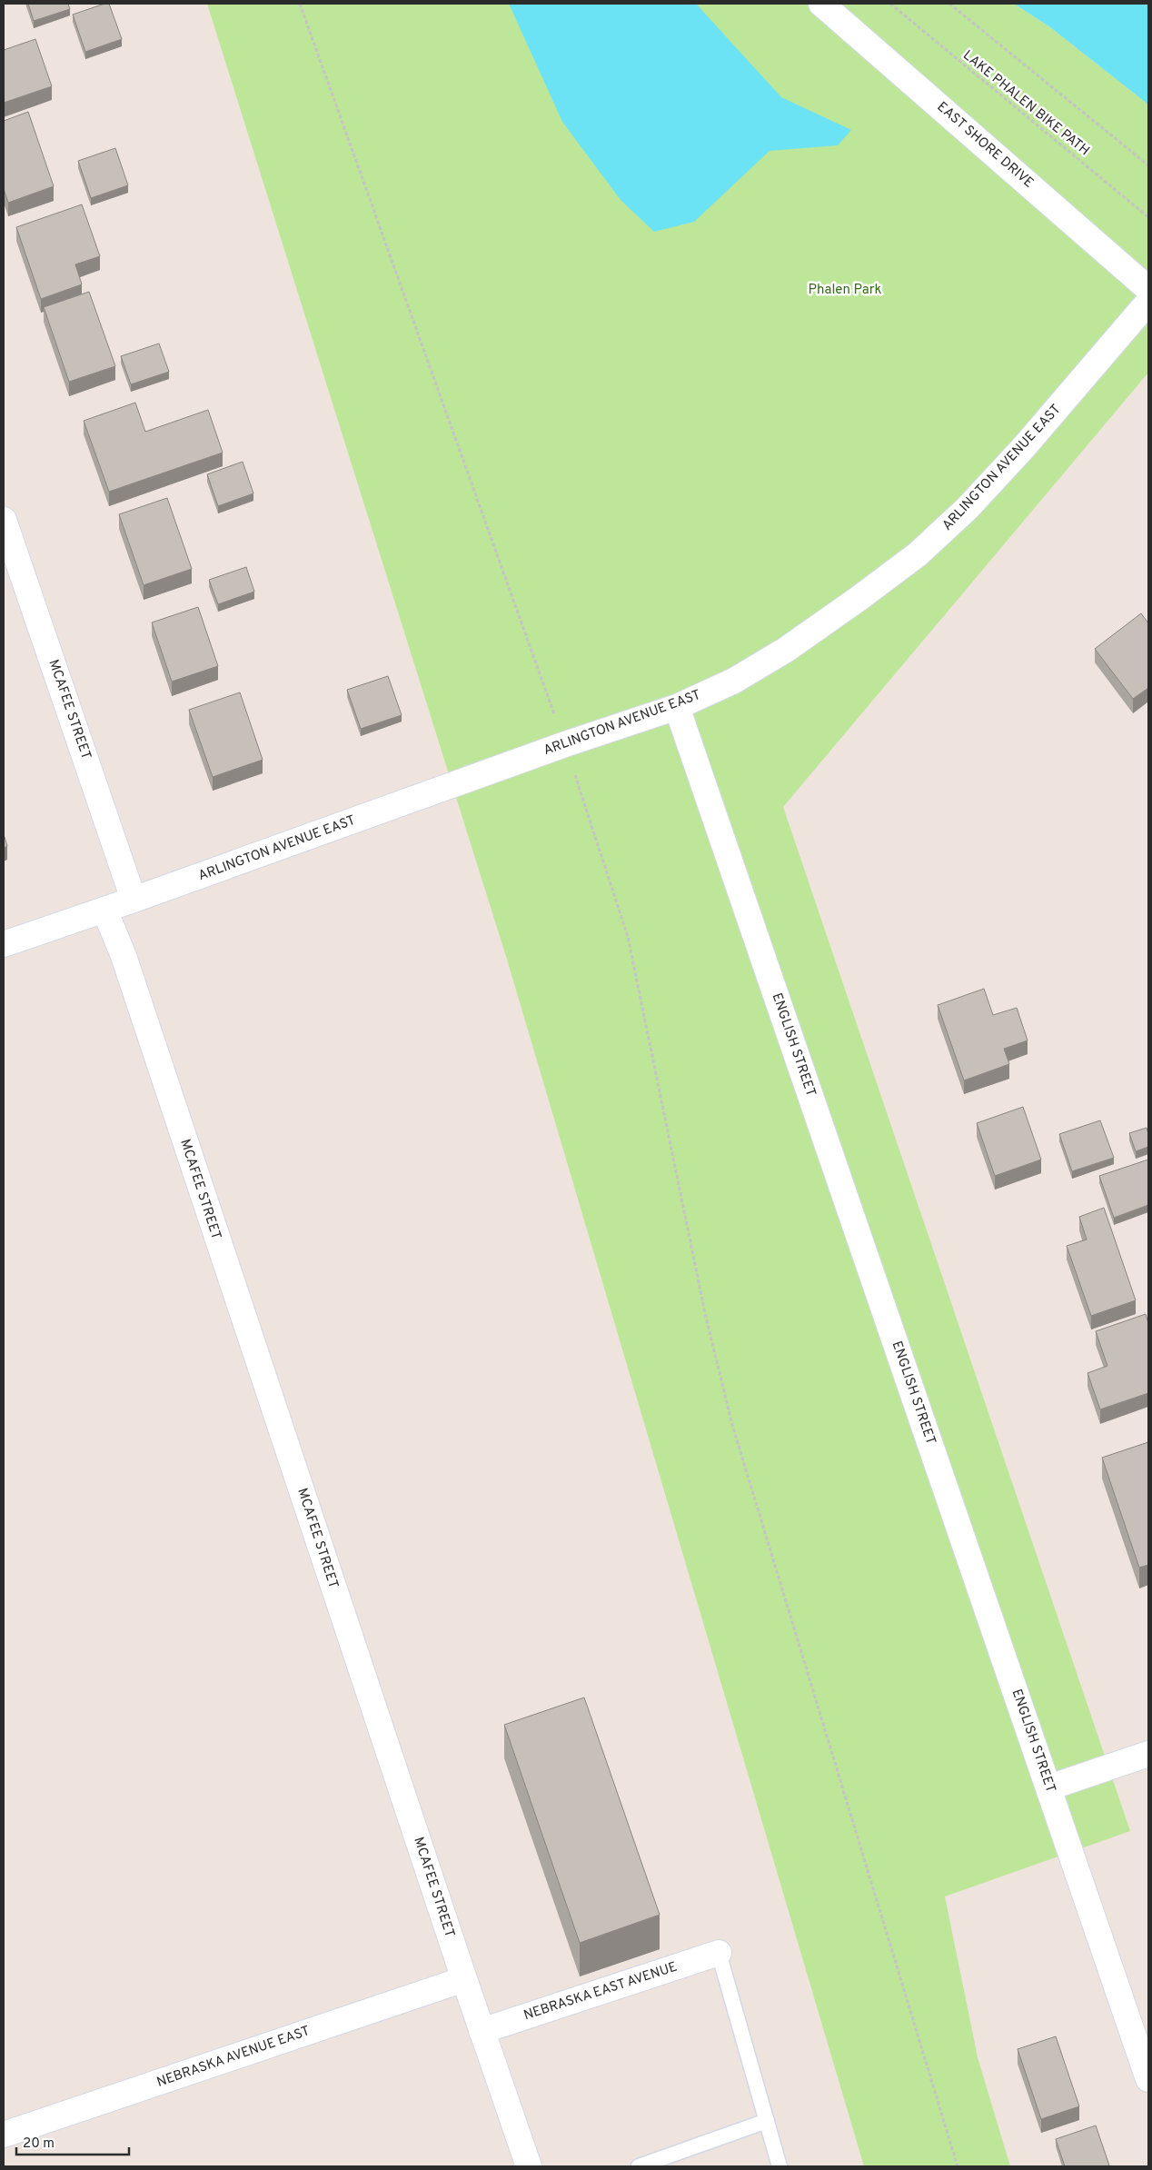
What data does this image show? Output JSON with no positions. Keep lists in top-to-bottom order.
{
  "streets": {
    "street": [
      "EAST SHORE DRIVE",
      "ARLINGTON AVENUE EAST",
      "MCAFEE STREET",
      "ENGLISH STREET",
      "NEBRASKA EAST AVENUE",
      "NEBRASKA AVENUE EAST"
    ],
    "path": ["LAKE PHALEN BIKE PATH"]
  },
  "crossings": [
    ["ARLINGTON AVENUE EAST", "MCAFEE STREET"],
    ["ARLINGTON AVENUE EAST", "ENGLISH STREET"],
    ["MCAFEE STREET", "NEBRASKA EAST AVENUE"],
    ["MCAFEE STREET", "NEBRASKA AVENUE EAST"]
  ],
  "parks": ["Phalen Park"],
  "scale_bar": "20 m"
}
